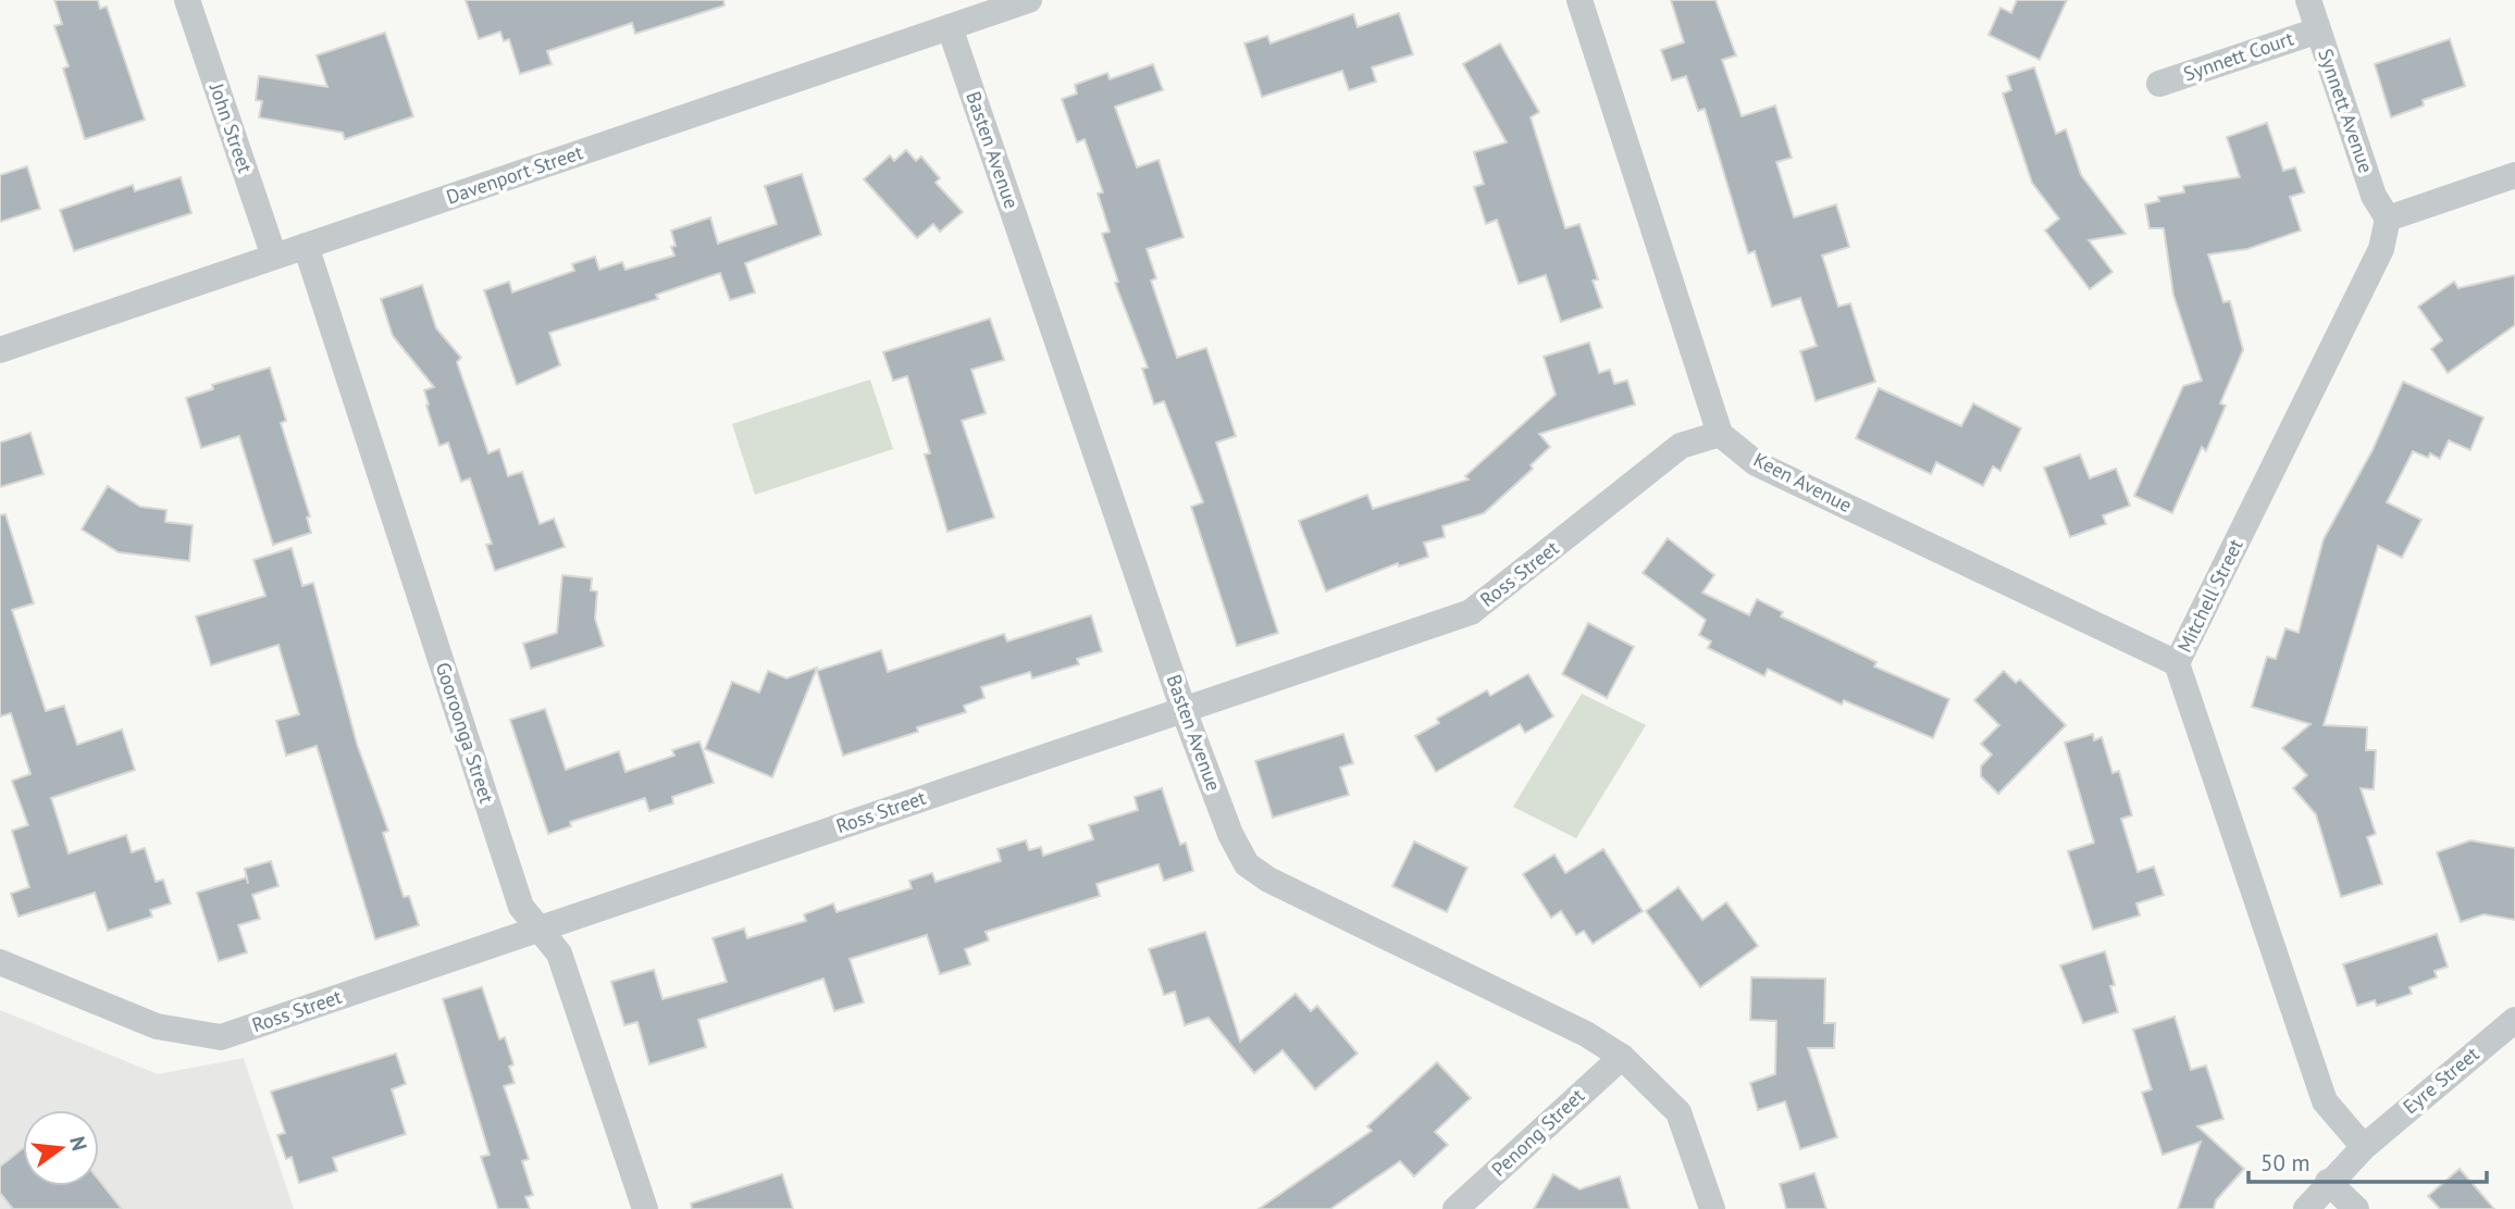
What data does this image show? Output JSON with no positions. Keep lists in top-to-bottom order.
{
  "streets": {
    "street": [
      "Synnett Court",
      "Synnett Avenue",
      "John Street",
      "Basten Avenue",
      "Davenport Street",
      "Keen Avenue",
      "Ross Street",
      "Mitchell Street",
      "Gooroonga Street",
      "Eyre Street",
      "Penong Street"
    ]
  },
  "crossings": [
    ["Synnett Court", "Synnett Avenue"],
    ["Synnett Avenue", "Mitchell Street"],
    ["John Street", "Davenport Street"],
    ["Basten Avenue", "Davenport Street"],
    ["Basten Avenue", "Ross Street"],
    ["Basten Avenue", "Penong Street"],
    ["Davenport Street", "Gooroonga Street"],
    ["Keen Avenue", "Ross Street"],
    ["Keen Avenue", "Mitchell Street"],
    ["Ross Street", "Gooroonga Street"],
    ["Mitchell Street", "Eyre Street"]
  ],
  "scale_bar": "50 m",
  "north": "right"
}
